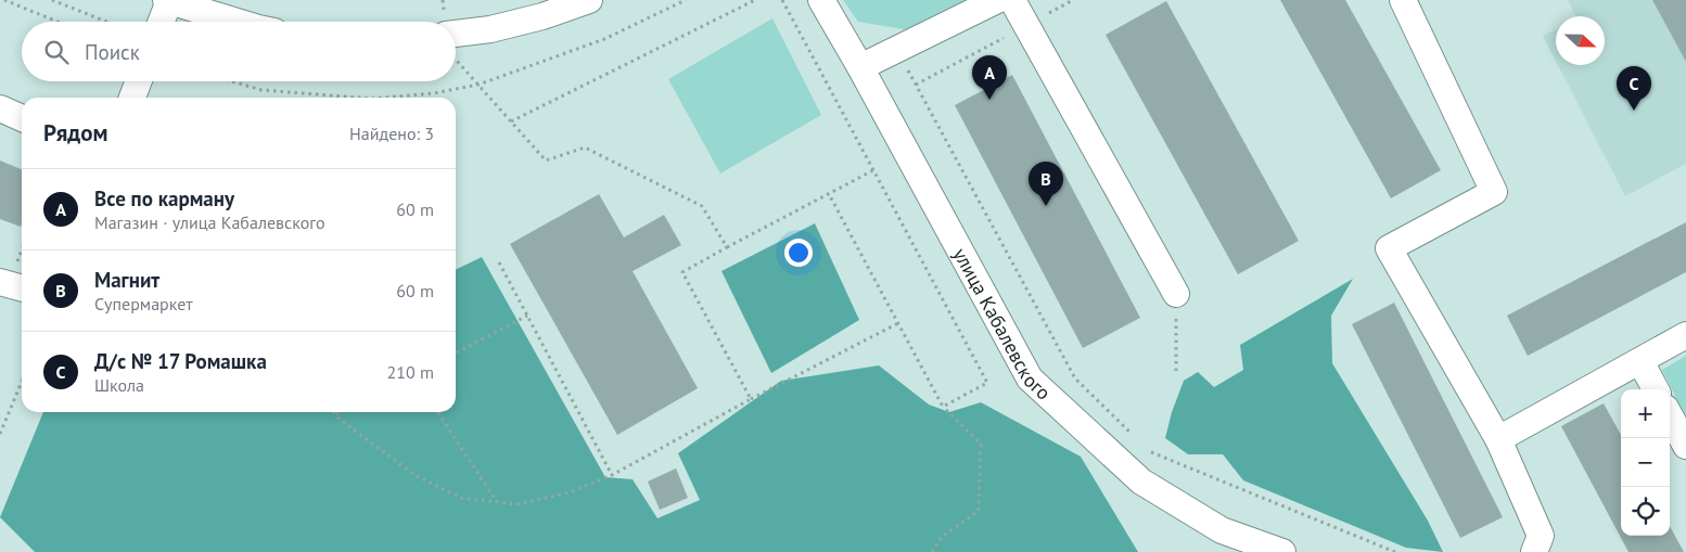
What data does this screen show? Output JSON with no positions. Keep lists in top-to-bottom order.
{
  "streets": {
    "street": ["улица Кабалевского"]
  },
  "north": "right",
  "page": {
    "search": "Поиск",
    "pins": ["A", "C", "B"],
    "heading": ["Рядом", "Найдено: 3"],
    "list": [
      {
        "mark": "A",
        "name": "Все по карману",
        "note": "Магазин · улица Кабалевского",
        "value": "60 m"
      },
      {
        "mark": "B",
        "name": "Магнит",
        "note": "Супермаркет",
        "value": "60 m"
      },
      {
        "mark": "C",
        "name": "Д/с № 17 Ромашка",
        "note": "Школа",
        "value": "210 m"
      }
    ],
    "map_buttons": ["+", "−"]
  }
}
